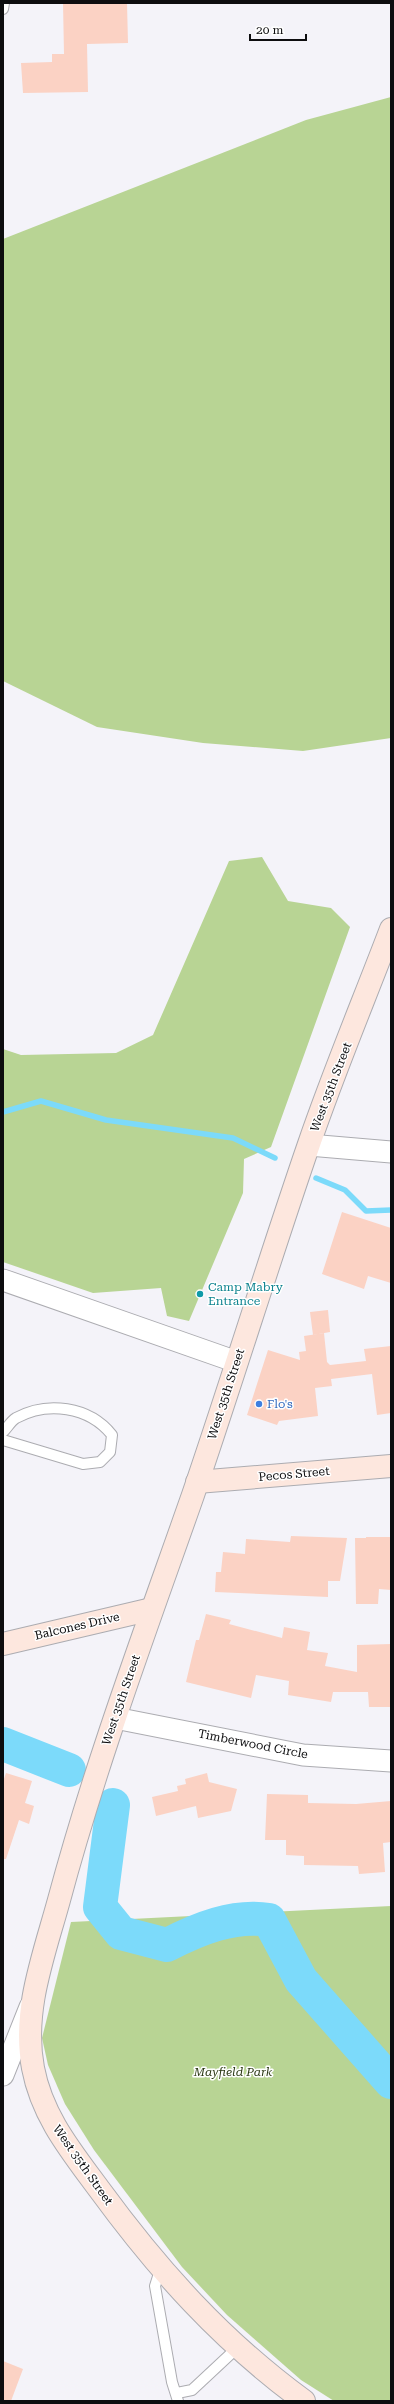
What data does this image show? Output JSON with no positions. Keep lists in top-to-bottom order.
{
  "streets": {
    "street": [
      "West 35th Street",
      "Pecos Street",
      "Balcones Drive",
      "Timberwood Circle"
    ]
  },
  "crossings": [
    ["West 35th Street", "Pecos Street"],
    ["West 35th Street", "Balcones Drive"],
    ["West 35th Street", "Timberwood Circle"]
  ],
  "parks": ["Mayfield Park"],
  "places": ["Camp Mabry Entrance", "Flo's"],
  "scale_bar": "20 m"
}
